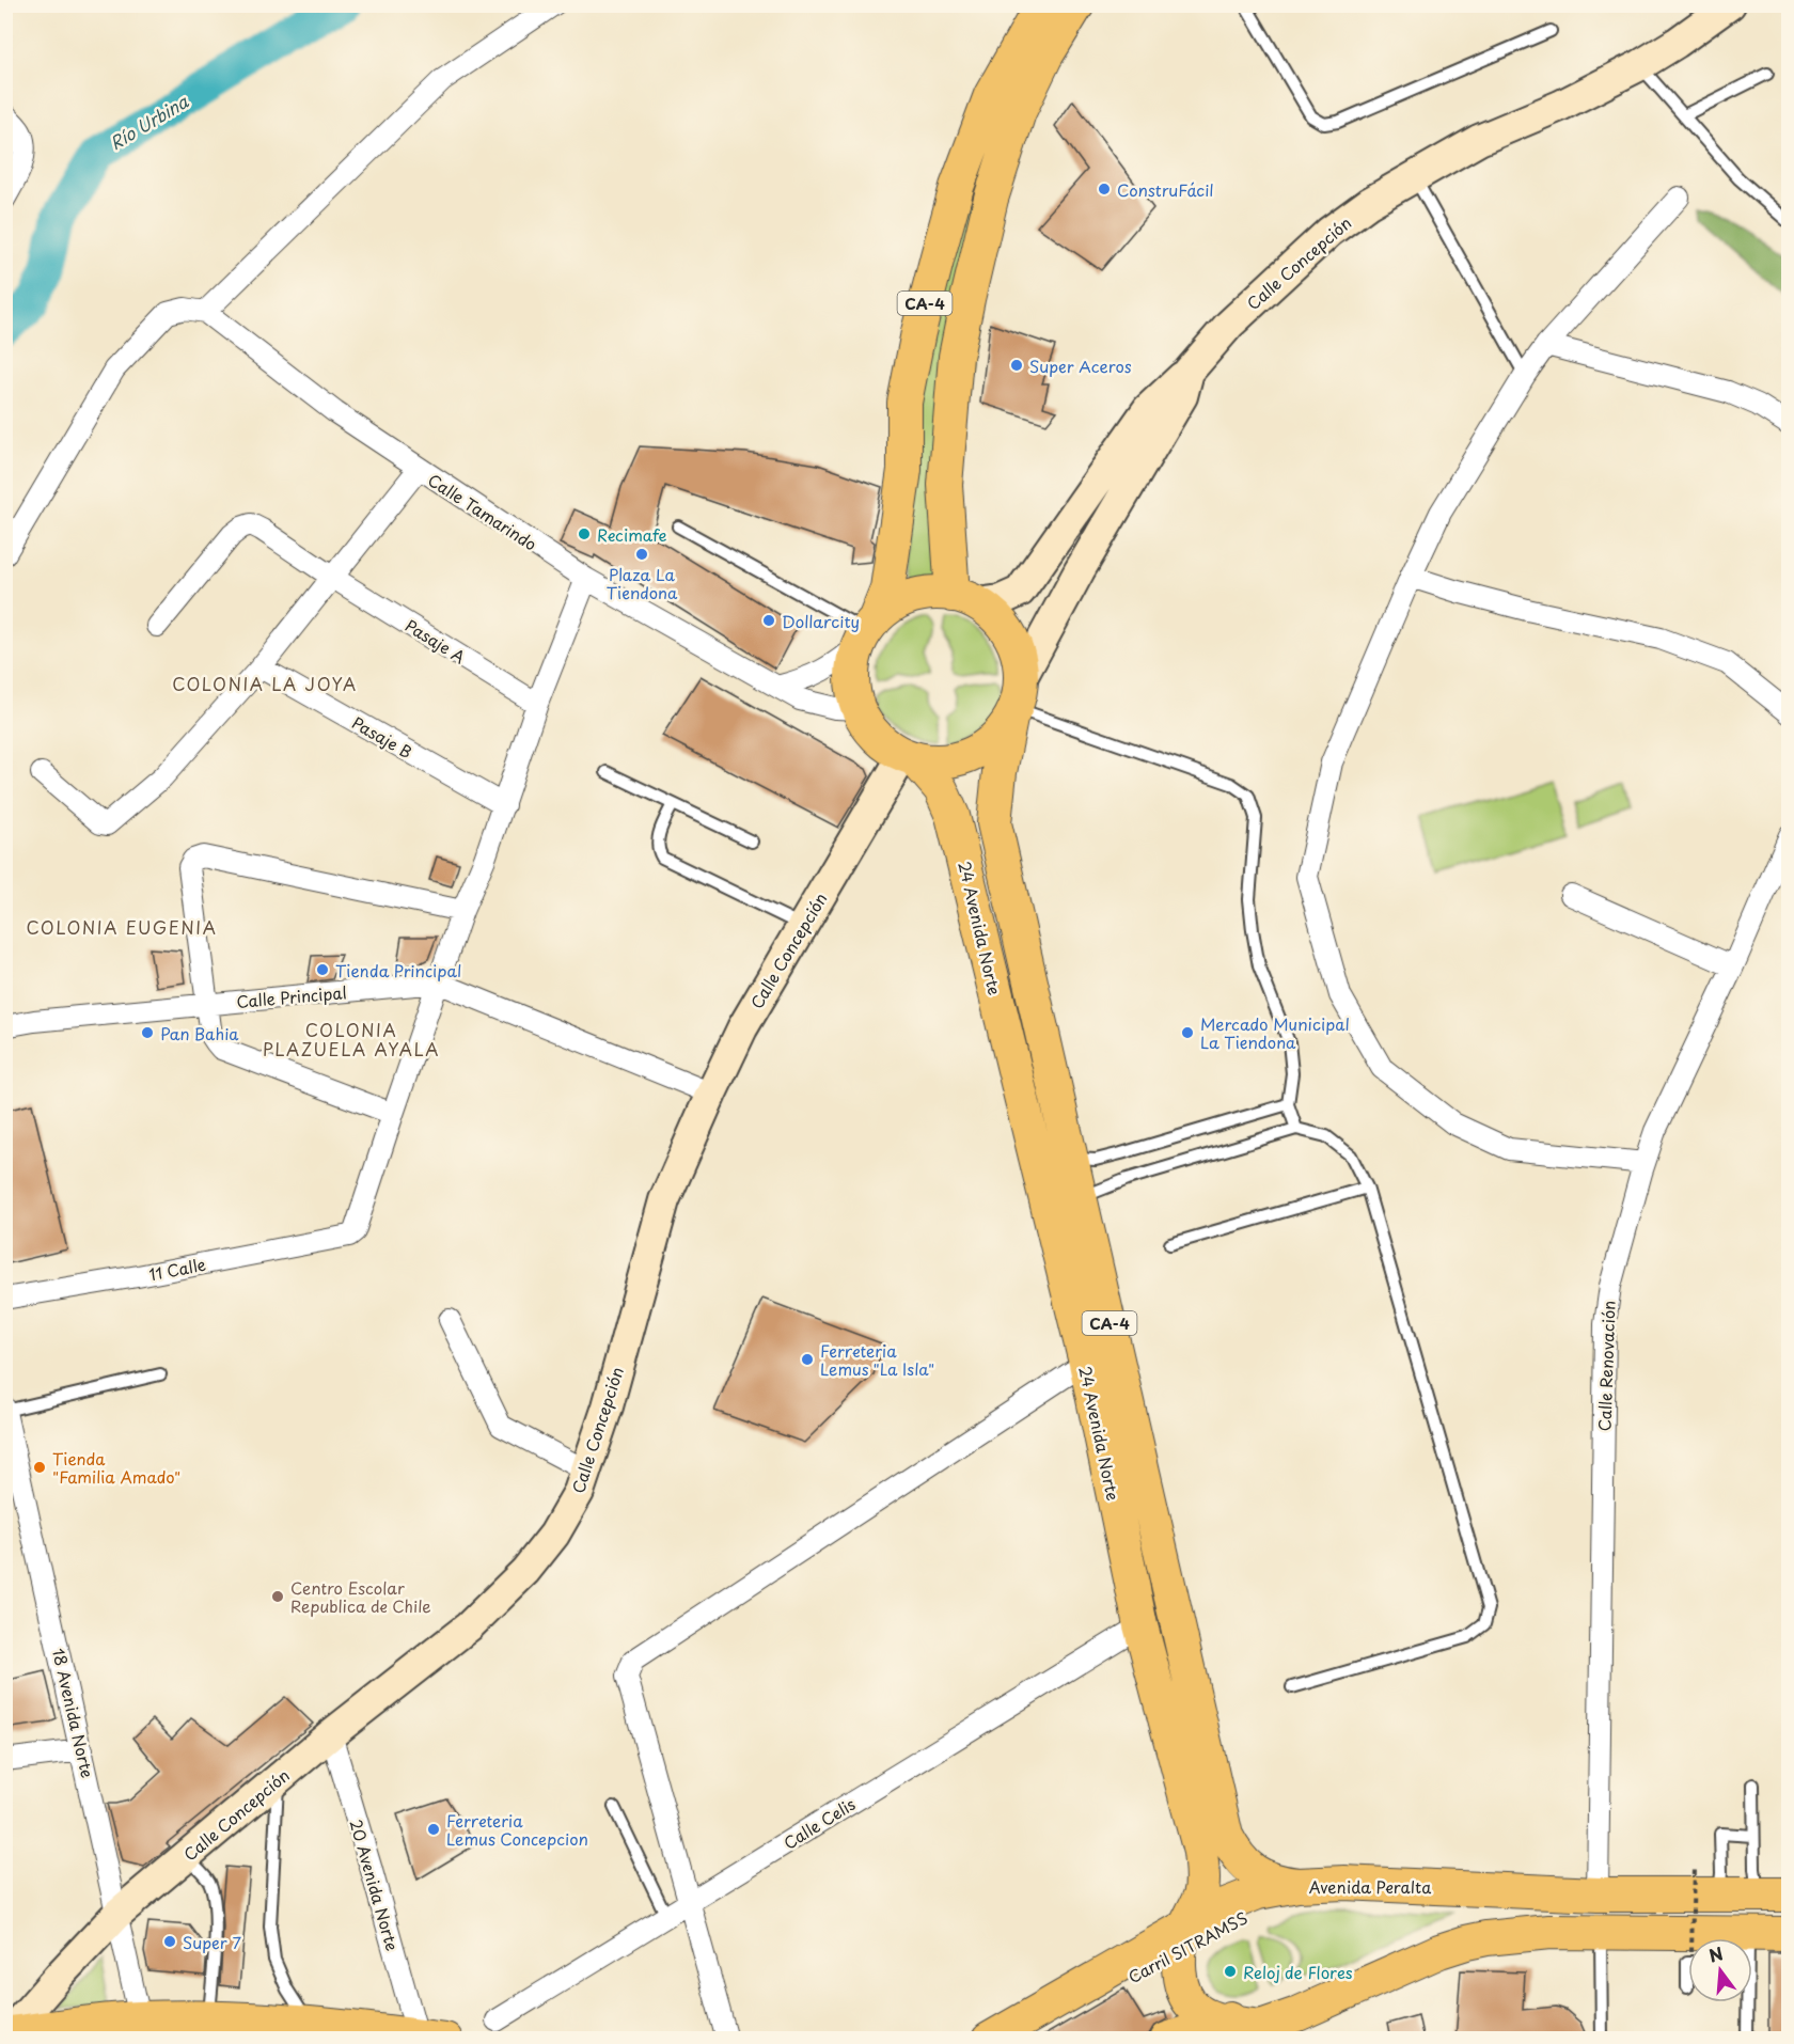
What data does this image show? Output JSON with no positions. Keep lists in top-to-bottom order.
{
  "streets": {
    "main road": [
      "CA-4",
      "24 Avenida Norte",
      "Avenida Peralta",
      "Carril SITRAMSS"
    ],
    "street": [
      "Calle Concepción",
      "Calle Tamarindo",
      "Pasaje A",
      "Pasaje B",
      "Calle Principal",
      "11 Calle",
      "Calle Renovación",
      "18 Avenida Norte",
      "Calle Celis",
      "20 Avenida Norte"
    ]
  },
  "crossings": [
    ["Calle Concepción", "CA-4"],
    ["Calle Concepción", "Calle Tamarindo"],
    ["Calle Concepción", "24 Avenida Norte"],
    ["Calle Concepción", "Calle Principal"],
    ["Calle Concepción", "18 Avenida Norte"],
    ["Calle Concepción", "20 Avenida Norte"],
    ["CA-4", "Calle Tamarindo"],
    ["CA-4", "24 Avenida Norte"],
    ["Calle Tamarindo", "24 Avenida Norte"],
    ["24 Avenida Norte", "Calle Celis"],
    ["24 Avenida Norte", "Avenida Peralta"],
    ["24 Avenida Norte", "Carril SITRAMSS"],
    ["Calle Renovación", "Avenida Peralta"],
    ["Calle Renovación", "Carril SITRAMSS"],
    ["Avenida Peralta", "Carril SITRAMSS"]
  ],
  "districts": ["COLONIA LA JOYA", "COLONIA EUGENIA", "COLONIA PLAZUELA AYALA"],
  "water": ["Río Urbina"],
  "places": [
    "ConstruFácil",
    "Super Aceros",
    "Recimafe",
    "Plaza La Tiendona",
    "Dollarcity",
    "Tienda Principal",
    "Pan Bahia",
    "Mercado Municipal La Tiendona",
    "Ferreteria Lemus \"La Isla\"",
    "Tienda \"Familia Amado\"",
    "Centro Escolar Republica de Chile",
    "Ferreteria Lemus Concepcion",
    "Super 7",
    "Reloj de Flores"
  ],
  "north": "top"
}
